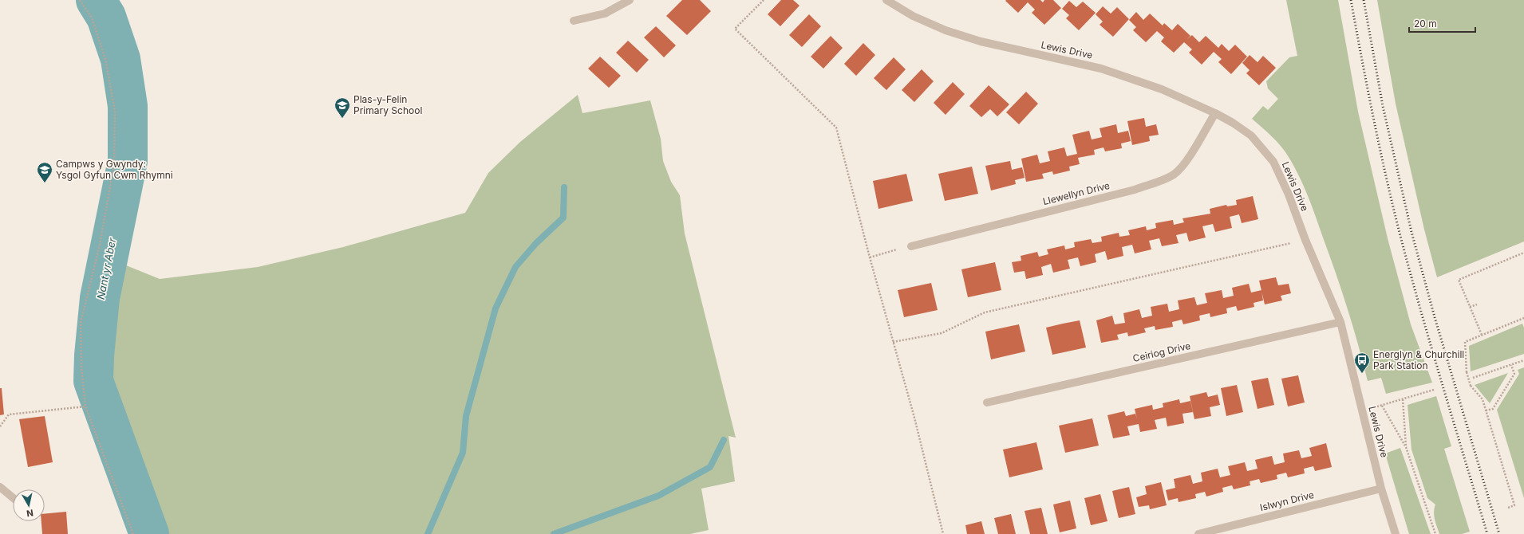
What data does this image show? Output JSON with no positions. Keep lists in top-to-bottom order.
{
  "streets": {
    "street": [
      "Lewis Drive",
      "Llewellyn Drive",
      "Ceiriog Drive",
      "Islwyn Drive"
    ]
  },
  "crossings": [
    ["Lewis Drive", "Llewellyn Drive"],
    ["Lewis Drive", "Ceiriog Drive"],
    ["Lewis Drive", "Islwyn Drive"]
  ],
  "water": ["Nant yr Aber"],
  "places": {
    "school or university": ["Plas-y-Felin Primary School", "Campws y Gwyndy: Ysgol Gyfun Cwm Rhymni"],
    "bus stop": ["Energlyn & Churchill Park Station"]
  },
  "scale_bar": "20 m",
  "north": "bottom"
}
